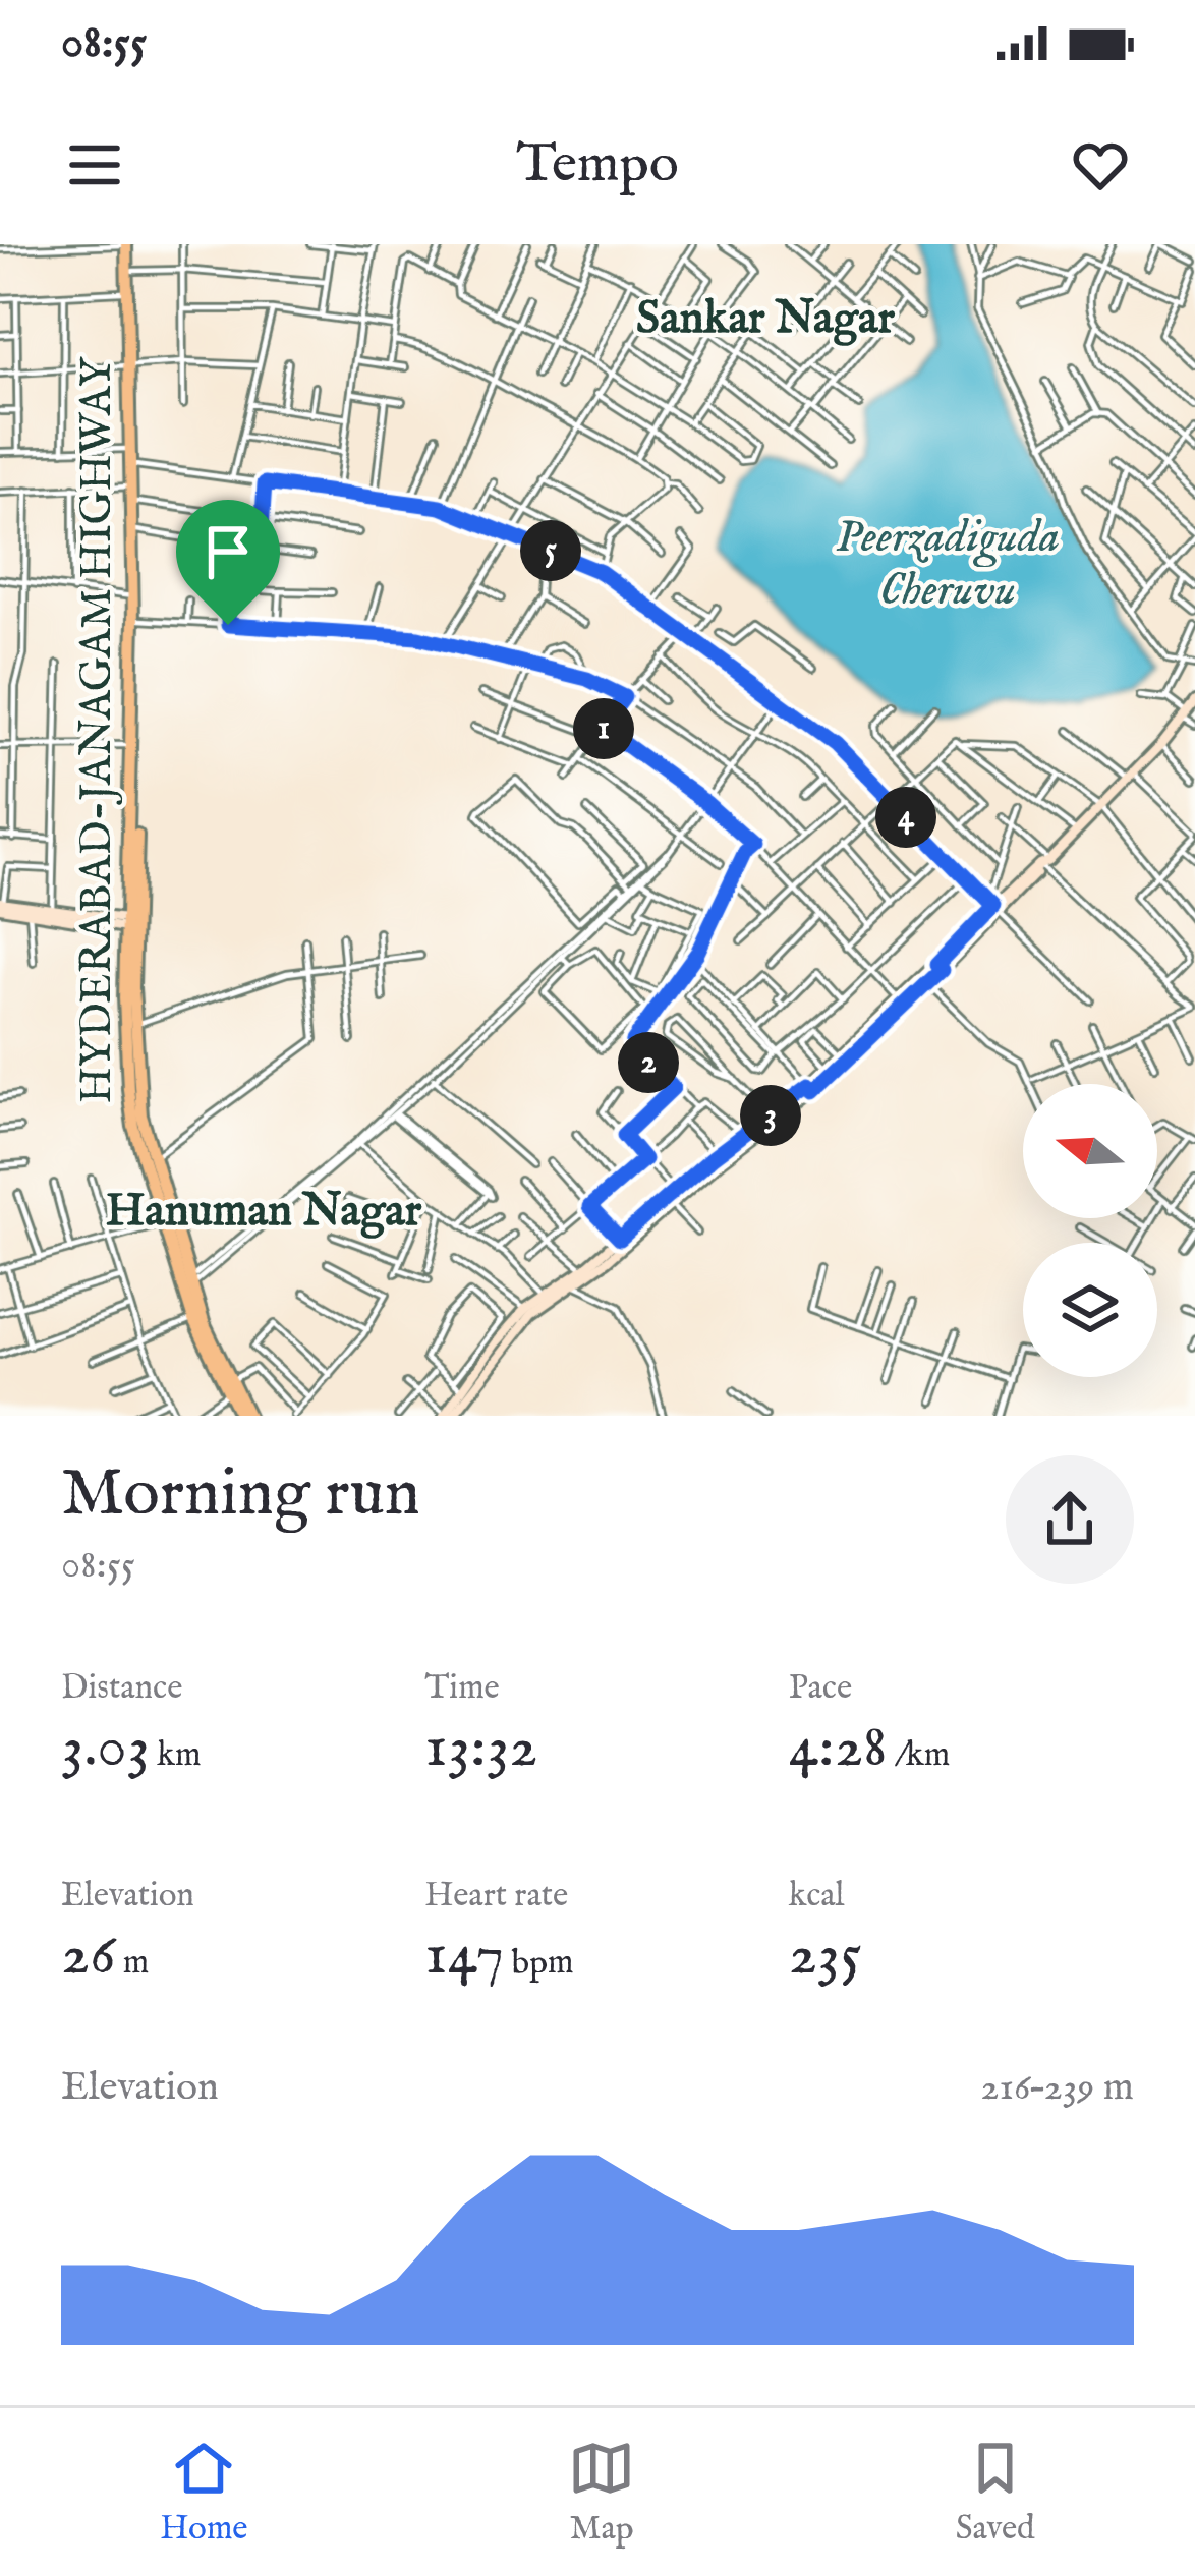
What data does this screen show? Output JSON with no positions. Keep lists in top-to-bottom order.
{
  "streets": {
    "highway": ["HYDERABAD-JANAGAM HIGHWAY"]
  },
  "districts": ["Sankar Nagar", "Hanuman Nagar"],
  "water": ["Peerzadiguda Cheruvu"],
  "north": "left",
  "page": {
    "status": "08:55",
    "header": "Tempo",
    "pins": [
      "5",
      "1",
      "4",
      "2",
      "3"
    ],
    "heading": ["Morning run", "08:55"],
    "stats": [
      ["Distance", "3.03 km"],
      ["Time", "13:32"],
      ["Pace", "4:28 /km"],
      ["Elevation", "26 m"],
      ["Heart rate", "147 bpm"],
      ["kcal", "235"]
    ],
    "chart": ["Elevation", "216–239 m"],
    "tabs": ["Home", "Map", "Saved"]
  }
}
